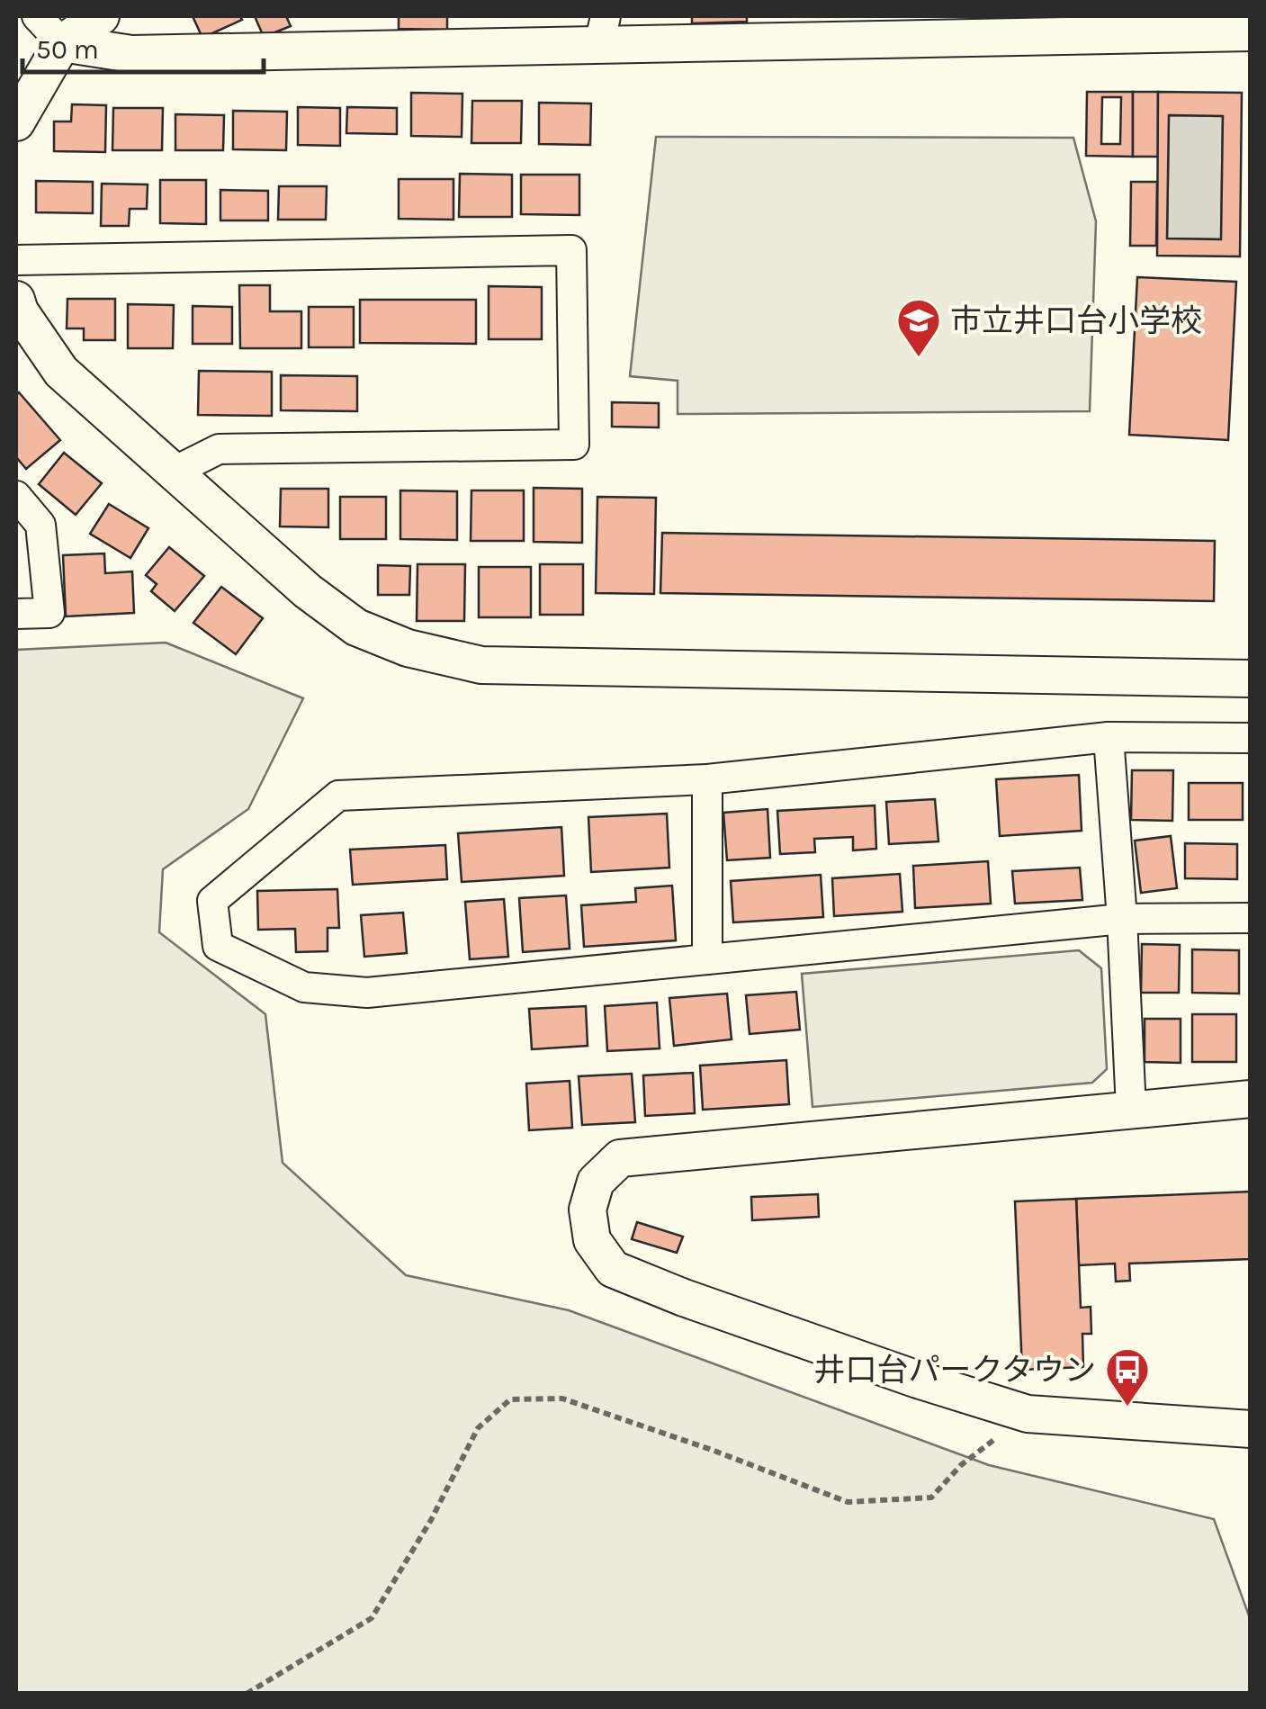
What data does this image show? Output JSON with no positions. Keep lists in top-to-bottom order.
{
  "places": {
    "school or university": ["市立井口台小学校"],
    "bus stop": ["井口台パークタウン"]
  },
  "scale_bar": "50 m"
}
